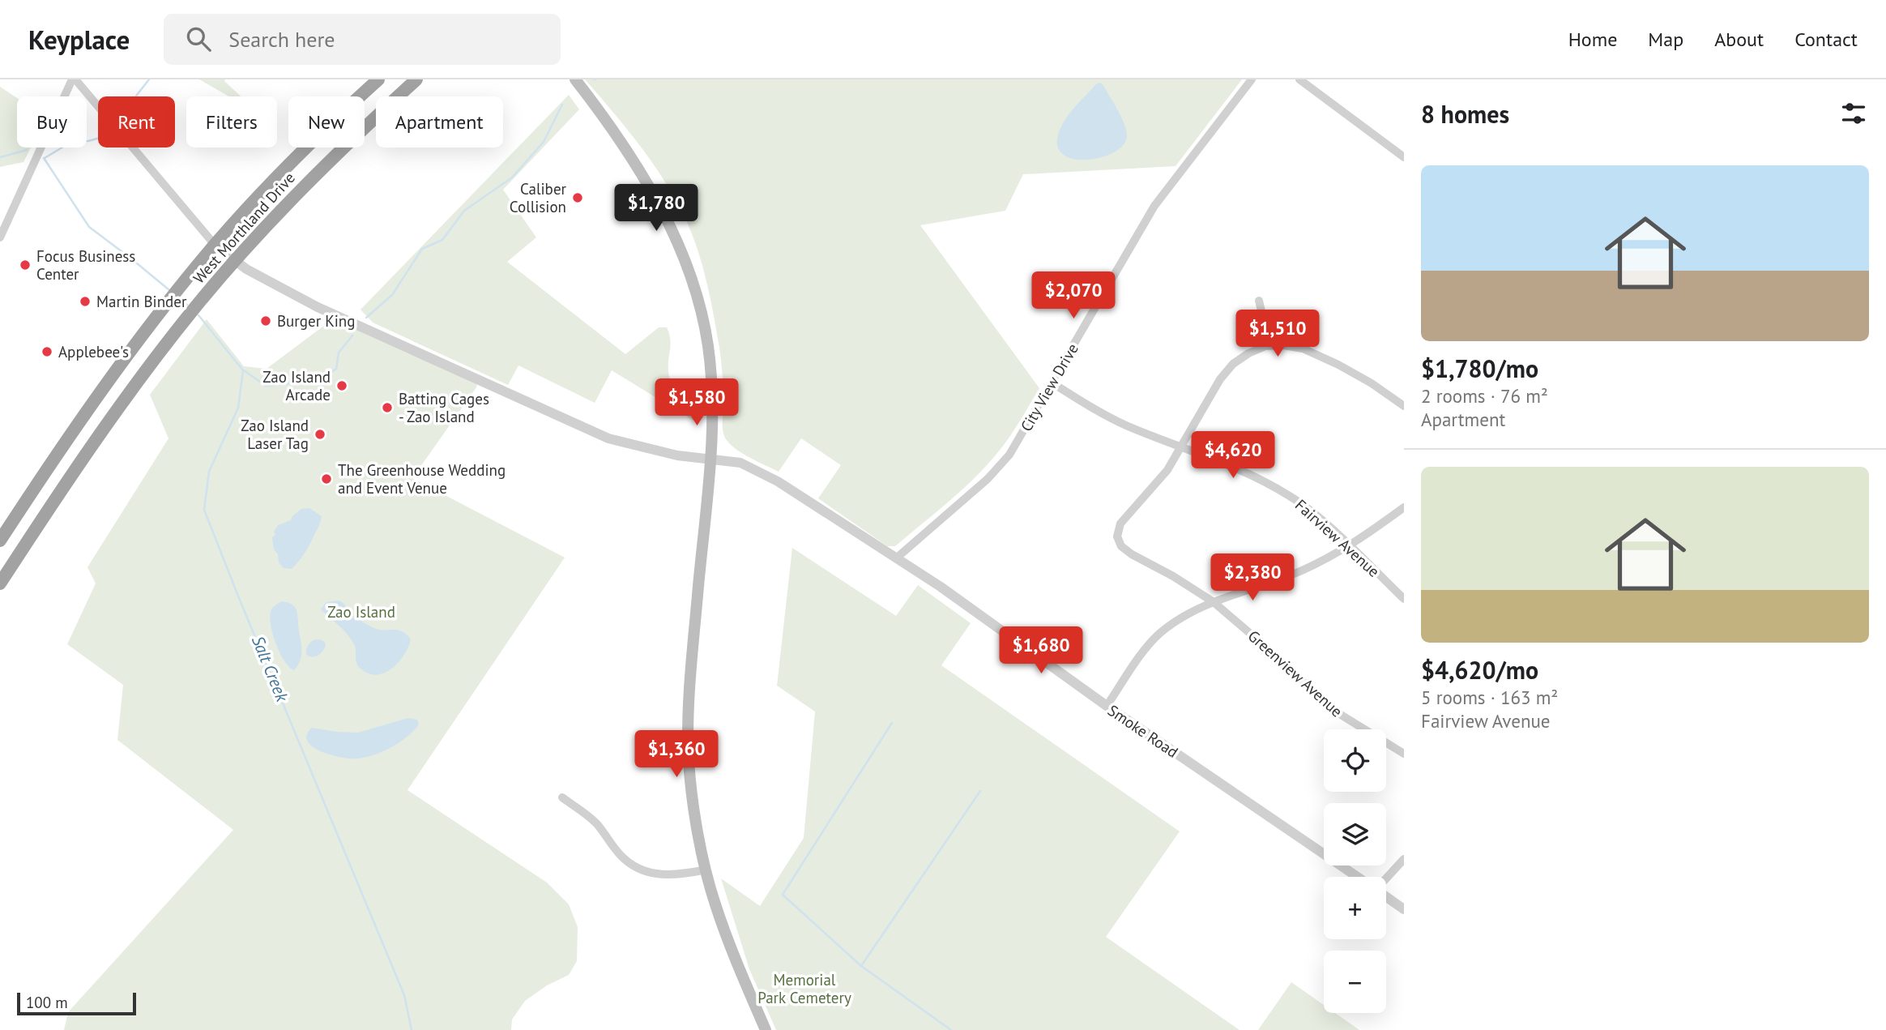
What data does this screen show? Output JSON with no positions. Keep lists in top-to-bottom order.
{
  "streets": {
    "highway": ["West Morthland Drive"],
    "street": [
      "City View Drive",
      "Fairview Avenue",
      "Greenview Avenue",
      "Smoke Road"
    ]
  },
  "crossings": [
    ["West Morthland Drive", "Smoke Road"],
    ["City View Drive", "Fairview Avenue"],
    ["City View Drive", "Smoke Road"],
    ["Fairview Avenue", "Greenview Avenue"]
  ],
  "water": ["Salt Creek"],
  "parks": ["Zao Island", "Memorial Park Cemetery"],
  "places": [
    "Caliber Collision",
    "Focus Business Center",
    "Martin Binder",
    "Burger King",
    "Applebee's",
    "Zao Island Arcade",
    "Batting Cages - Zao Island",
    "Zao Island Laser Tag",
    "The Greenhouse Wedding and Event Venue"
  ],
  "scale_bar": "100 m",
  "page": {
    "header": "Keyplace",
    "search": "Search here",
    "nav": [
      "Home",
      "Map",
      "About",
      "Contact"
    ],
    "heading": "8 homes",
    "chip": [
      "Buy",
      "Rent",
      "Filters",
      "New",
      "Apartment"
    ],
    "list": [
      {
        "name": "$1,780/mo",
        "note": "2 rooms · 76 m² · Apartment"
      },
      {
        "name": "$4,620/mo",
        "note": "5 rooms · 163 m² · Fairview Avenue"
      }
    ],
    "price": [
      "$1,780",
      "$2,070",
      "$1,510",
      "$1,580",
      "$4,620",
      "$2,380",
      "$1,680",
      "$1,360"
    ],
    "map_buttons": ["+", "−"],
    "scale": "100 m"
  }
}
